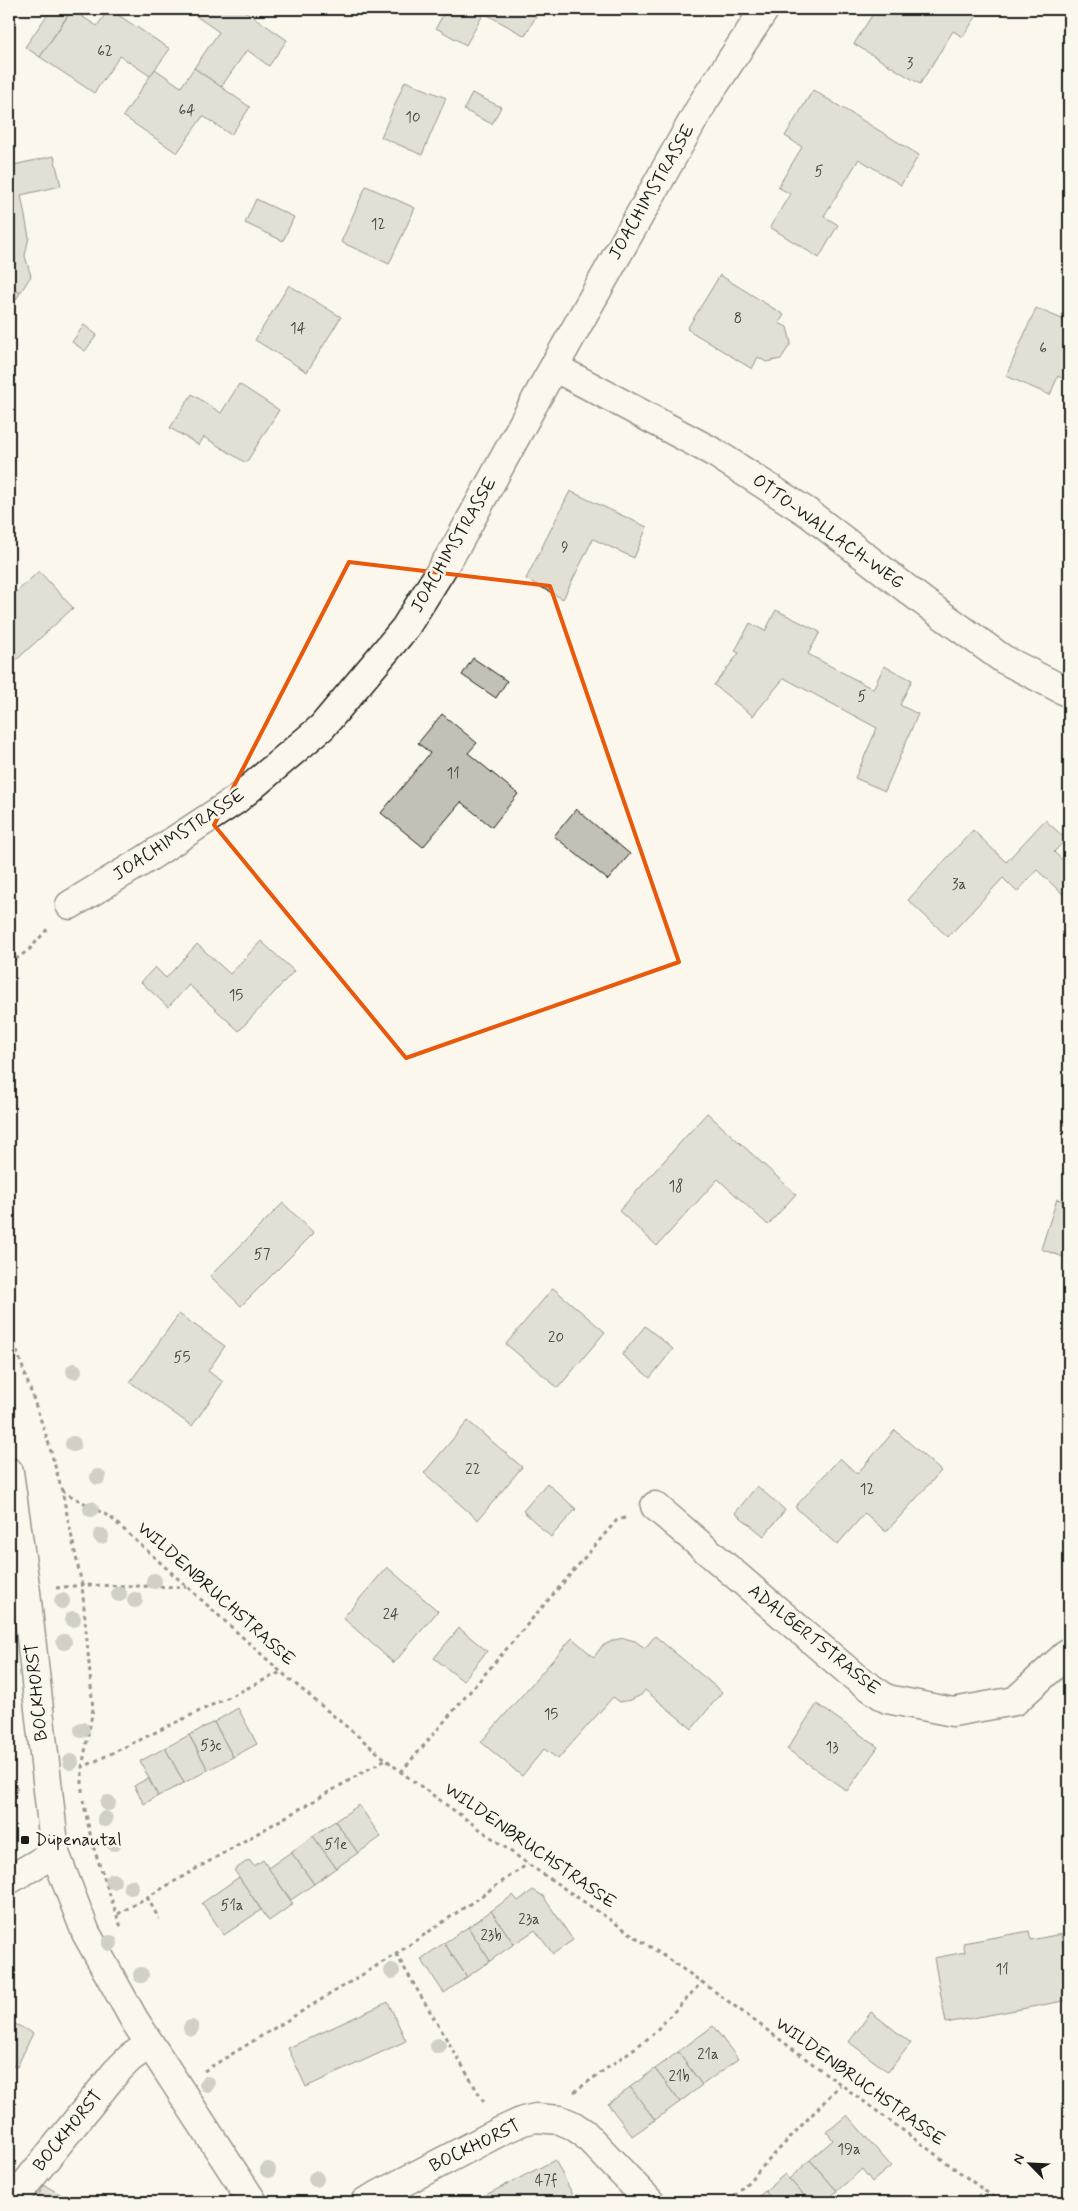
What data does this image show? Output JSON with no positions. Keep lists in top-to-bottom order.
{
  "streets": {
    "street": [
      "JOACHIMSTRASSE",
      "OTTO-WALLACH-WEG",
      "ADALBERTSTRASSE",
      "BOCKHORST"
    ],
    "path": ["WILDENBRUCHSTRASSE"]
  },
  "crossings": [
    ["JOACHIMSTRASSE", "OTTO-WALLACH-WEG"]
  ],
  "places": {
    "transit": ["Düpenautal"]
  },
  "house_numbers": [
    "62",
    "3",
    "64",
    "10",
    "5",
    "12",
    "8",
    "14",
    "6",
    "9",
    "5",
    "11",
    "3a",
    "15",
    "18",
    "57",
    "20",
    "55",
    "22",
    "12",
    "24",
    "15",
    "53c",
    "13",
    "51e",
    "51a",
    "23a",
    "23b",
    "11",
    "21a",
    "21b",
    "19a",
    "47f"
  ],
  "north": "top left"
}
